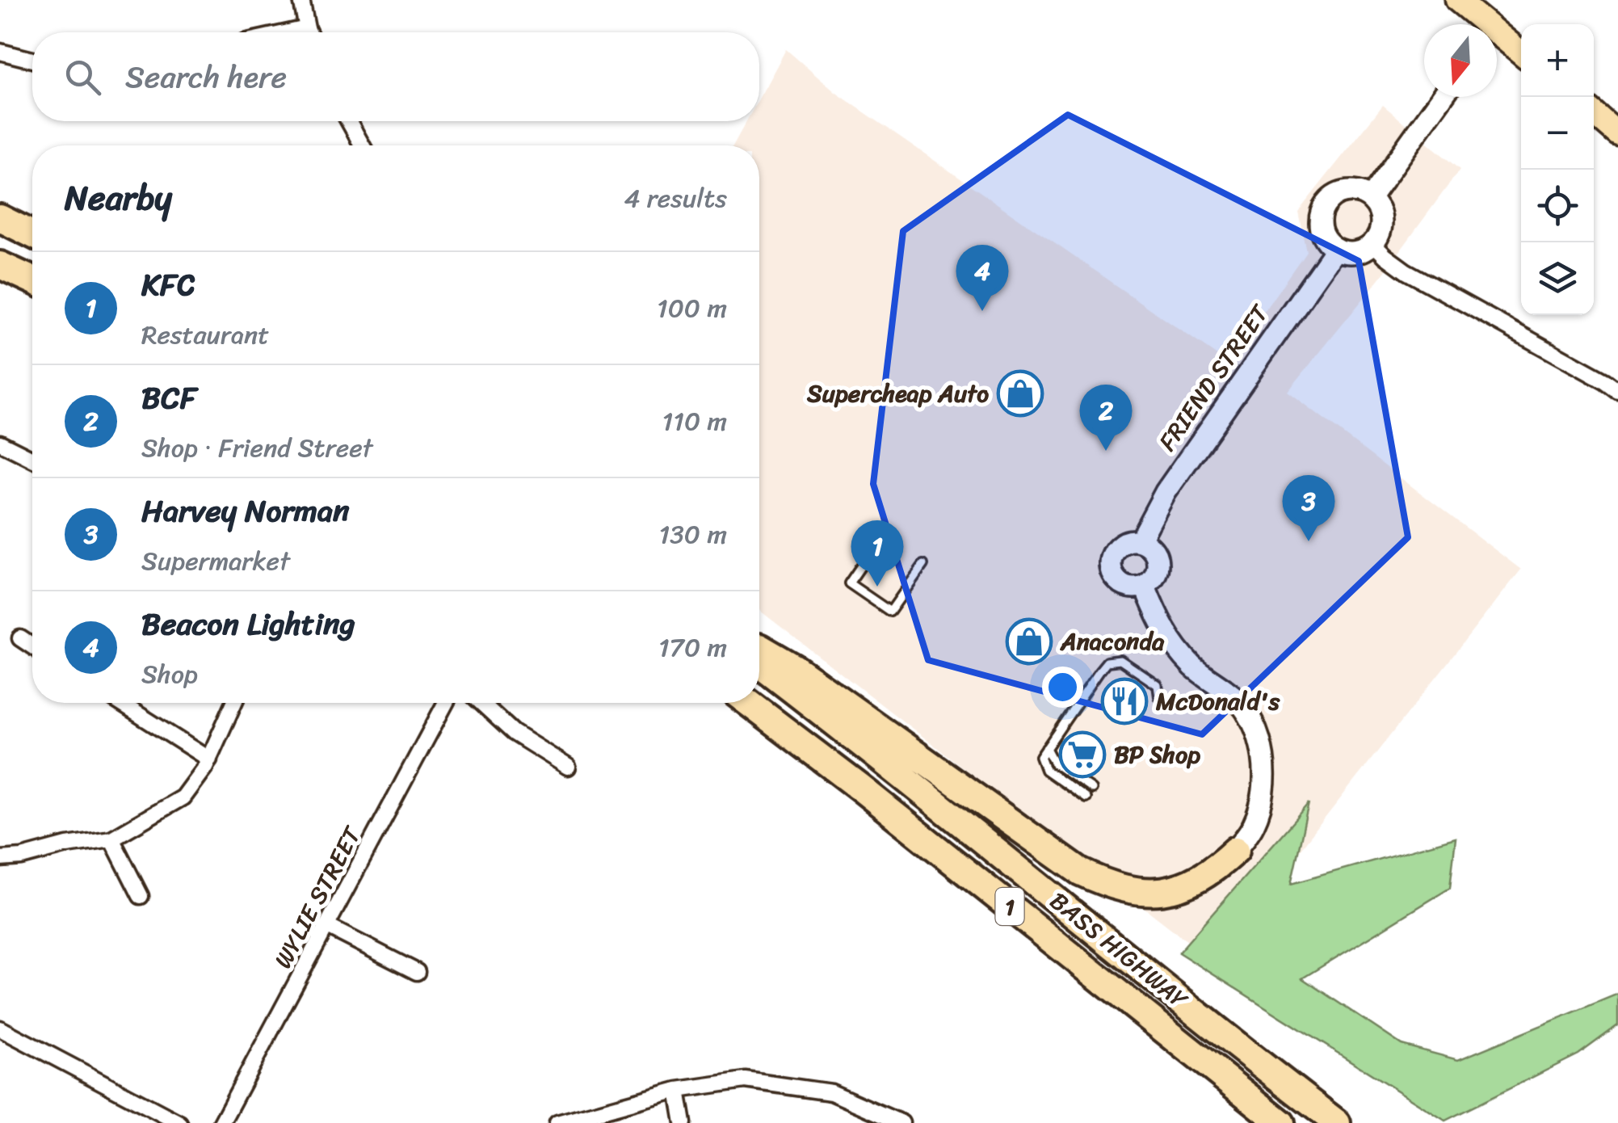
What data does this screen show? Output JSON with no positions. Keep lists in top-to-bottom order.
{
  "streets": {
    "highway": ["1", "BASS HIGHWAY"],
    "street": ["FRIEND STREET", "WYLIE STREET"]
  },
  "places": {
    "shop": ["Supercheap Auto", "Anaconda"],
    "restaurant": ["McDonald's"],
    "supermarket": ["BP Shop"]
  },
  "north": "bottom",
  "page": {
    "map_buttons": ["+", "−"],
    "search": "Search here",
    "heading": ["Nearby", "4 results"],
    "pins": [
      "4",
      "2",
      "3",
      "1"
    ],
    "list": [
      {
        "mark": "1",
        "name": "KFC",
        "note": "Restaurant",
        "value": "100 m"
      },
      {
        "mark": "2",
        "name": "BCF",
        "note": "Shop · Friend Street",
        "value": "110 m"
      },
      {
        "mark": "3",
        "name": "Harvey Norman",
        "note": "Supermarket",
        "value": "130 m"
      },
      {
        "mark": "4",
        "name": "Beacon Lighting",
        "note": "Shop",
        "value": "170 m"
      }
    ]
  }
}
